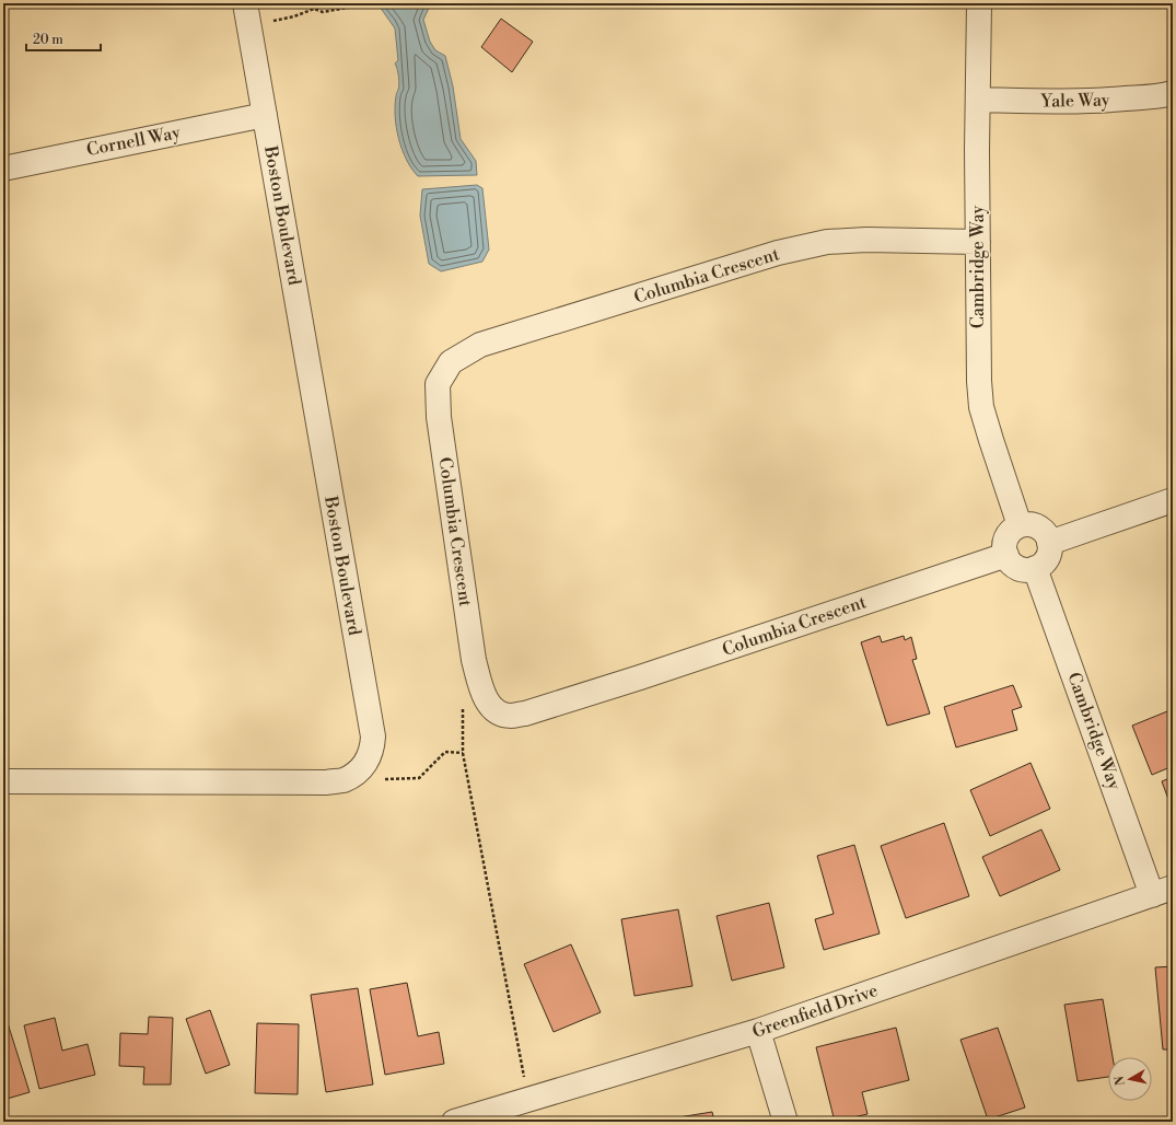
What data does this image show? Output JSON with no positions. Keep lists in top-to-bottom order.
{
  "streets": {
    "street": [
      "Yale Way",
      "Cornell Way",
      "Boston Boulevard",
      "Cambridge Way",
      "Columbia Crescent",
      "Greenfield Drive"
    ]
  },
  "crossings": [
    ["Yale Way", "Cambridge Way"],
    ["Cornell Way", "Boston Boulevard"],
    ["Cambridge Way", "Columbia Crescent"],
    ["Cambridge Way", "Greenfield Drive"]
  ],
  "scale_bar": "20 m",
  "north": "left"
}
